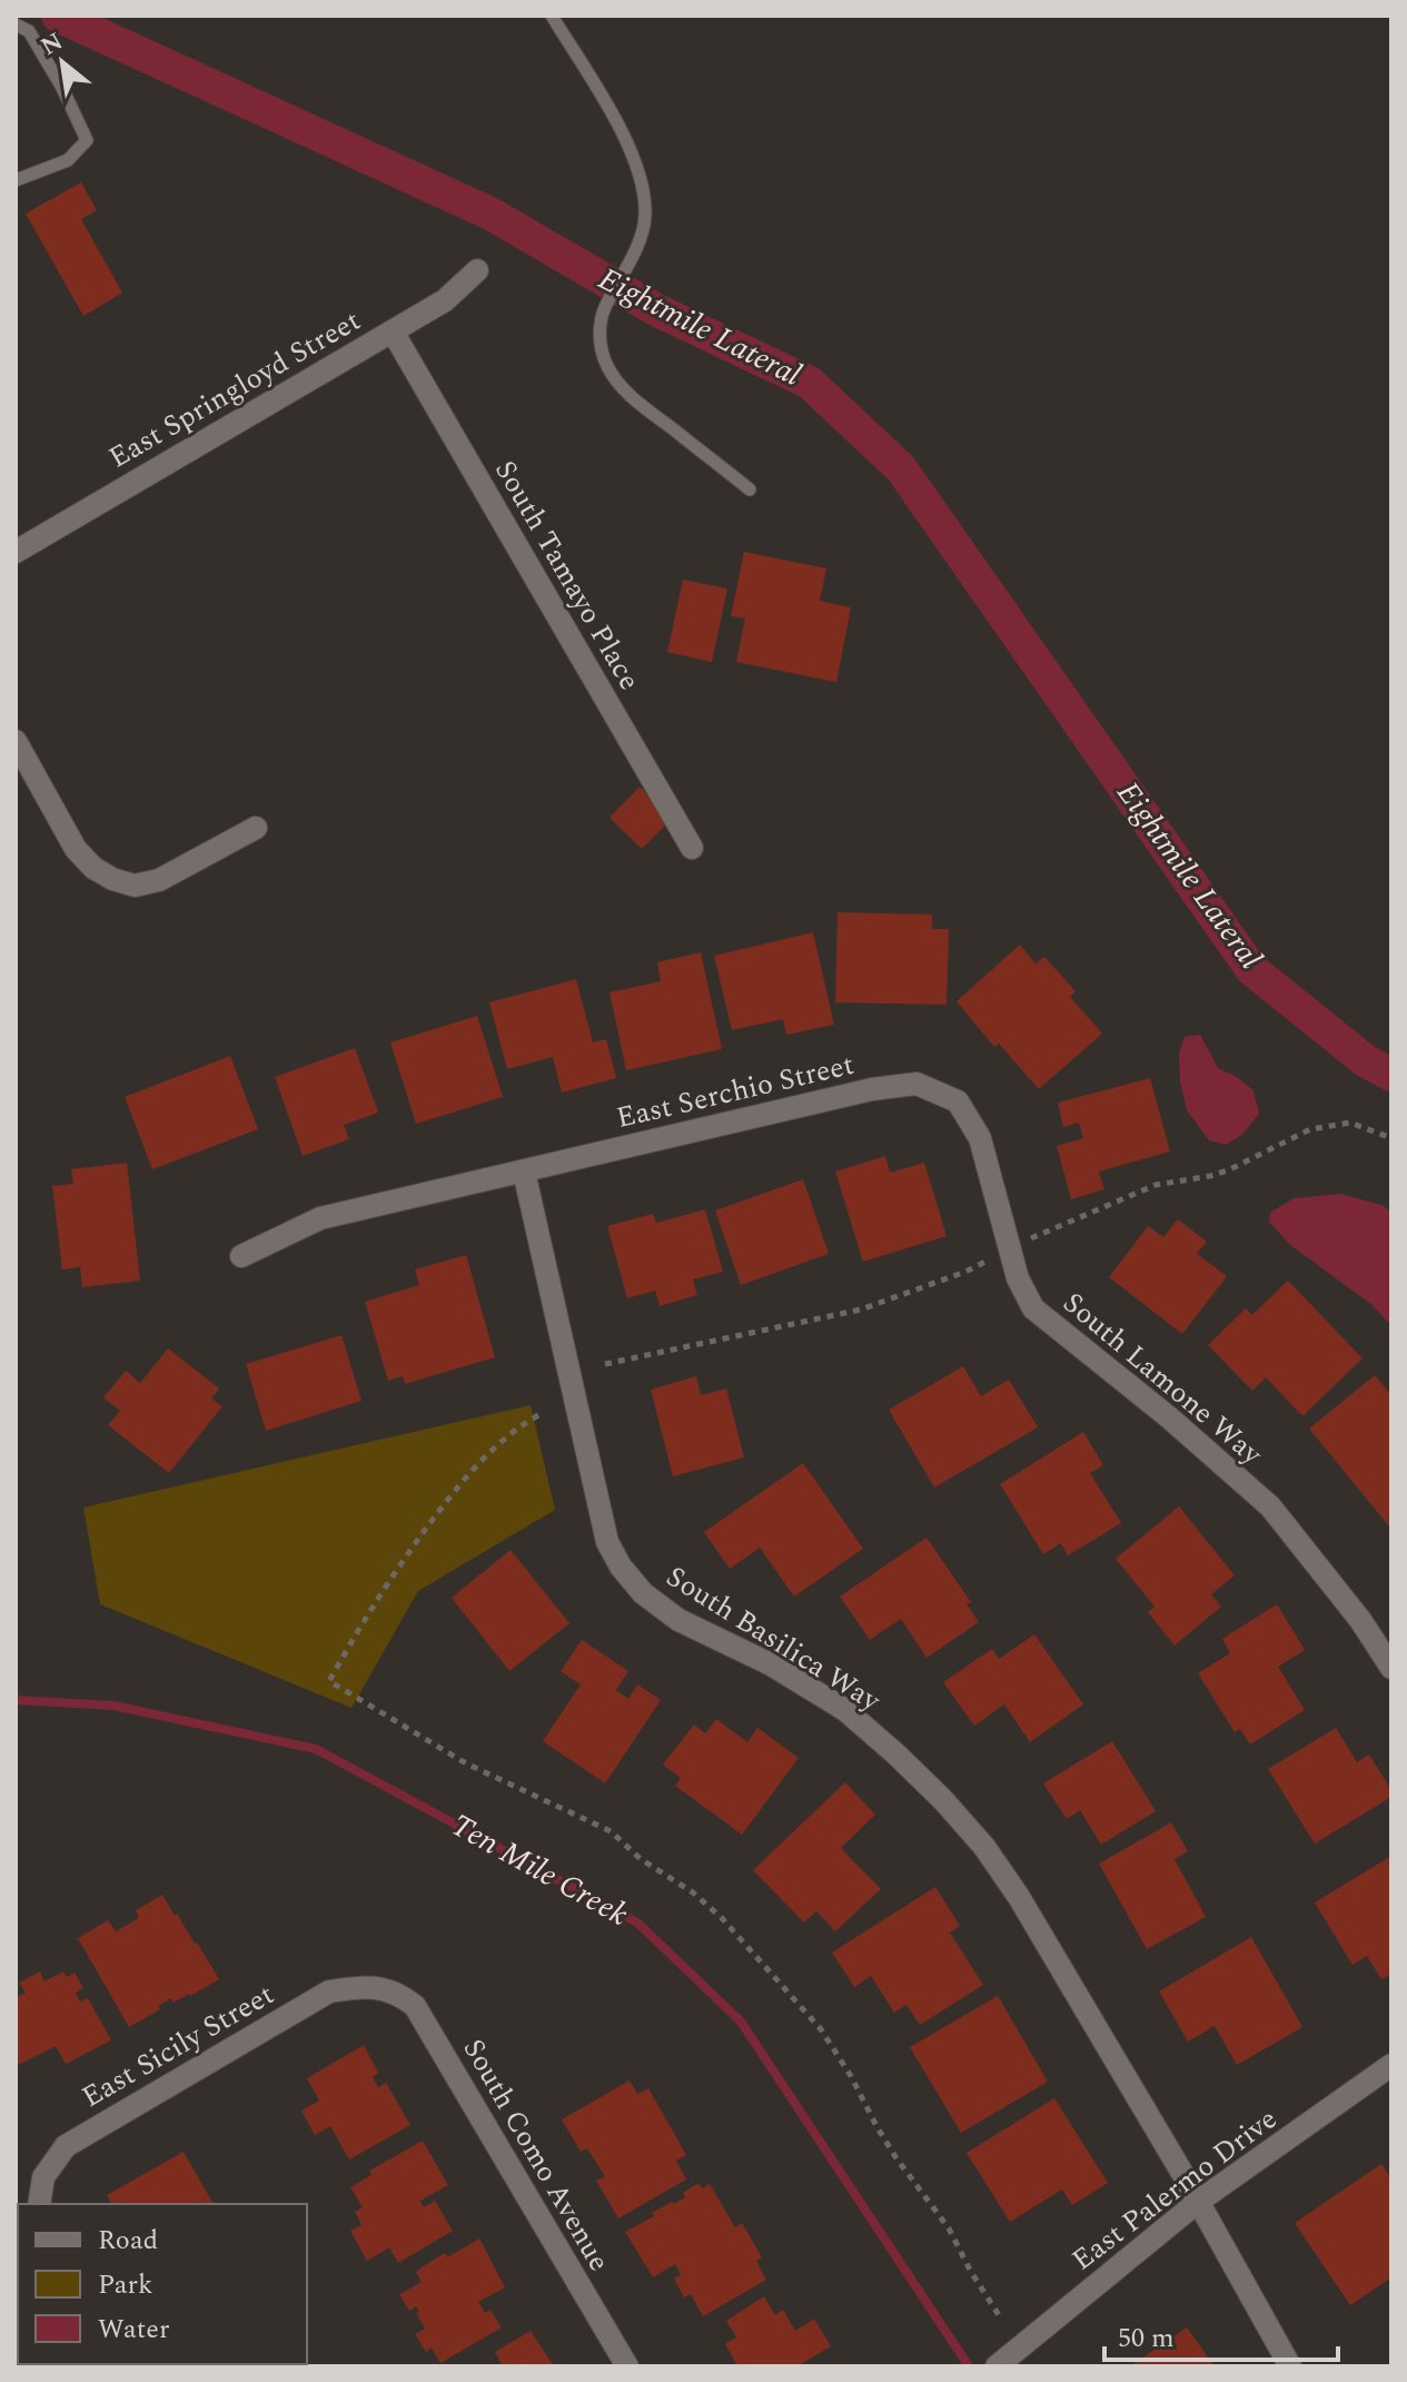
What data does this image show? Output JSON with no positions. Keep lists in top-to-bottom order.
{
  "streets": {
    "street": [
      "East Springloyd Street",
      "South Tamayo Place",
      "East Serchio Street",
      "South Lamone Way",
      "South Basilica Way",
      "East Sicily Street",
      "South Como Avenue",
      "East Palermo Drive"
    ]
  },
  "crossings": [
    ["East Springloyd Street", "South Tamayo Place"],
    ["East Serchio Street", "South Lamone Way"],
    ["East Serchio Street", "South Basilica Way"],
    ["South Basilica Way", "East Palermo Drive"],
    ["East Sicily Street", "South Como Avenue"]
  ],
  "water": ["Eightmile Lateral", "Ten Mile Creek"],
  "legend": ["Road", "Park", "Water"],
  "scale_bar": "50 m",
  "north": "top left"
}
